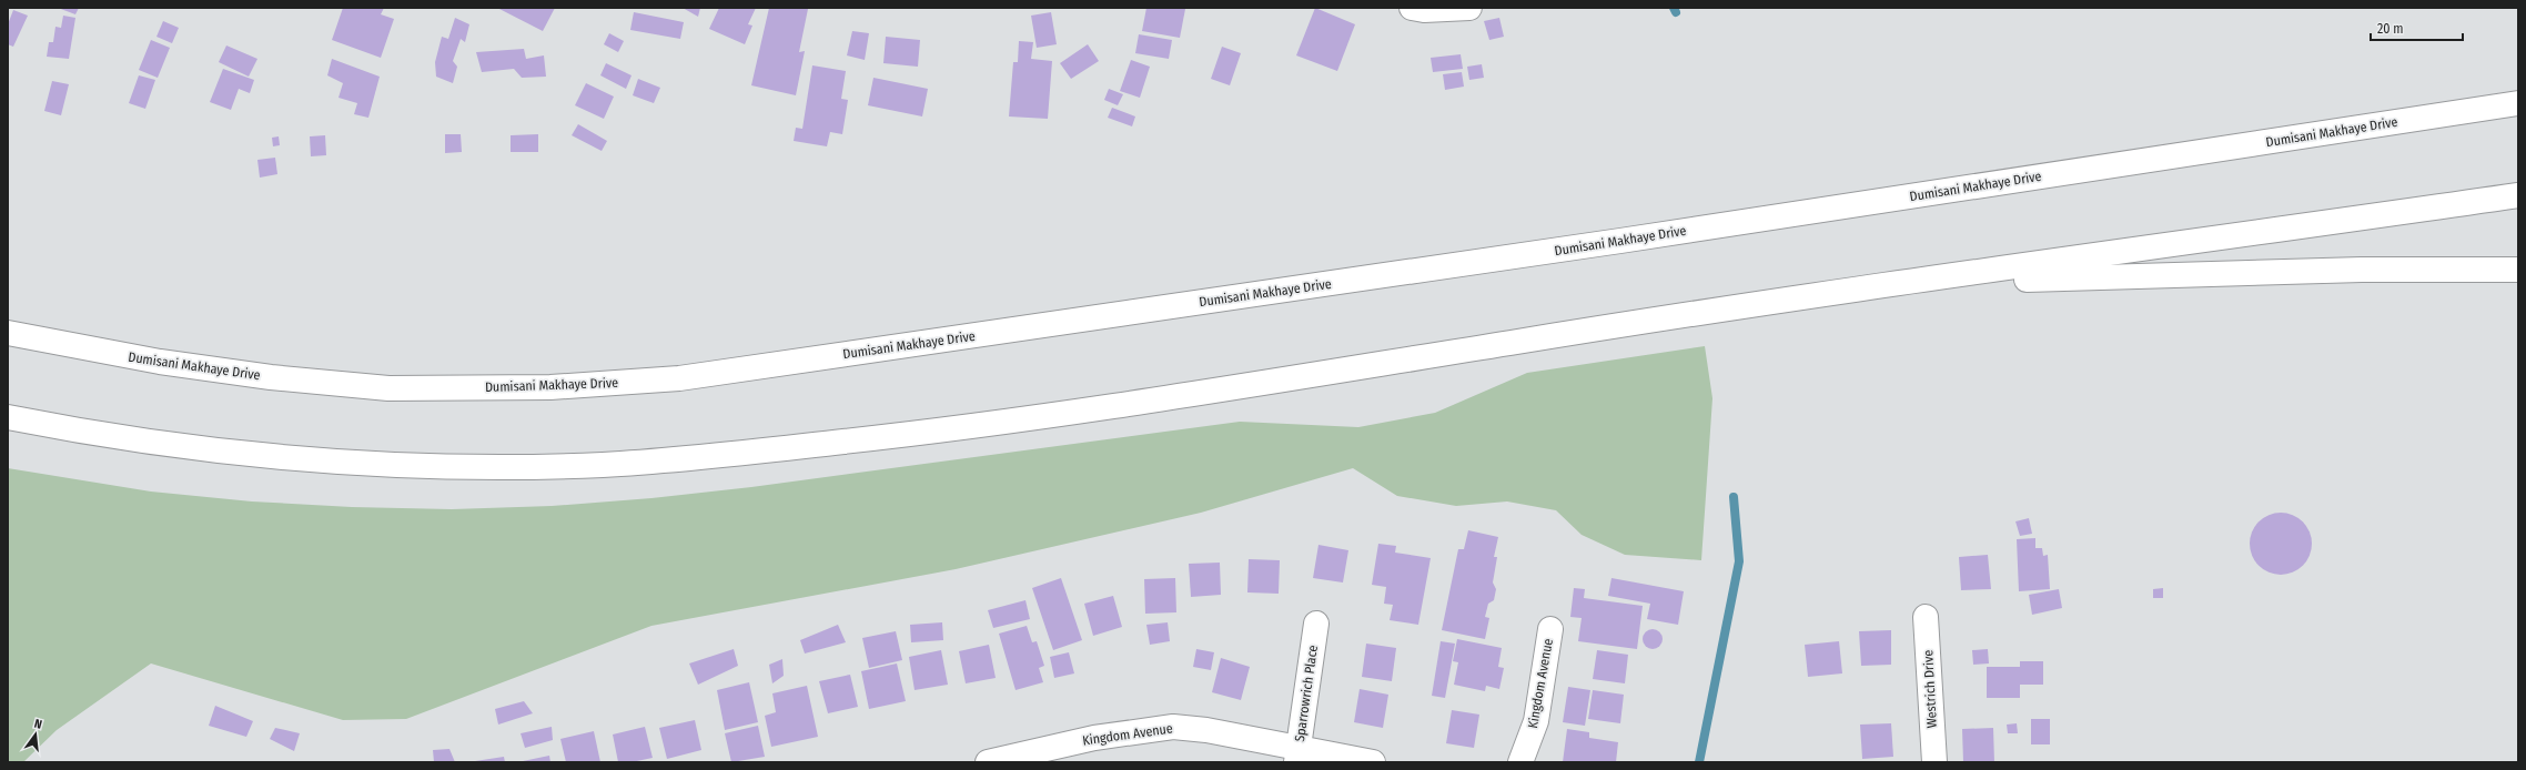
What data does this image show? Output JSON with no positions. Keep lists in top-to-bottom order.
{
  "streets": {
    "main road": [
      "Dumisani Makhaye Drive",
      "Kingdom Avenue",
      "Westrich Drive",
      "Sparrowrich Place"
    ]
  },
  "crossings": [
    ["Kingdom Avenue", "Sparrowrich Place"]
  ],
  "scale_bar": "20 m",
  "north": "top"
}
